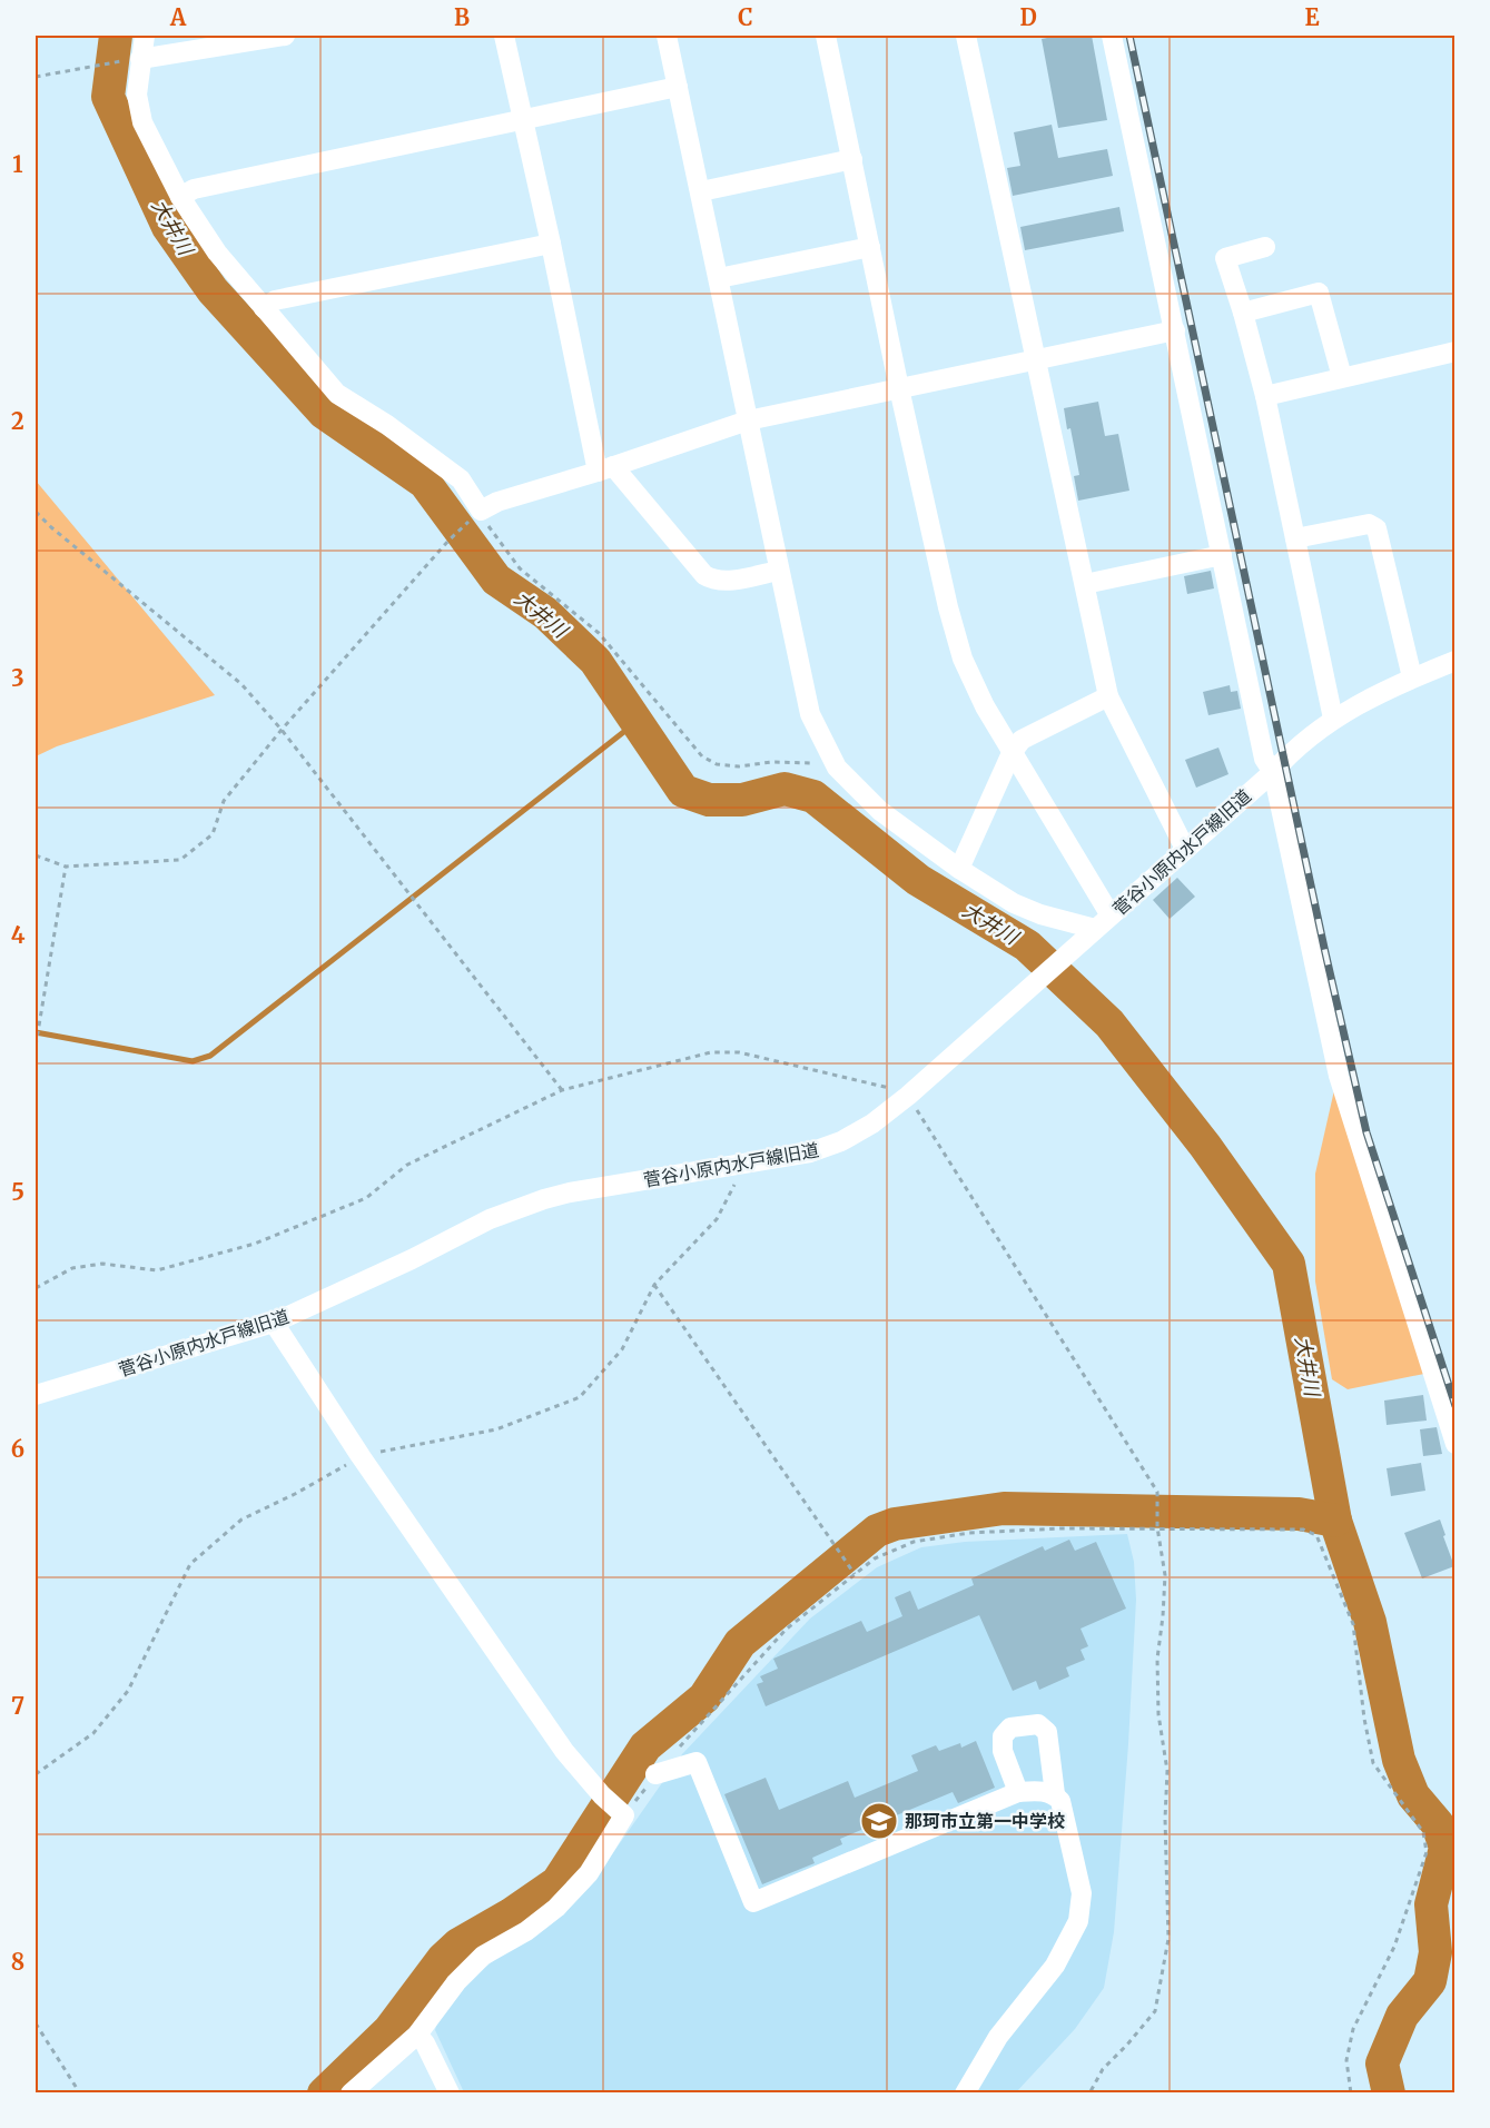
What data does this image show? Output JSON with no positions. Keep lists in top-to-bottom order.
{
  "streets": {
    "street": ["菅谷小原内水戸線旧道"]
  },
  "water": ["大井川"],
  "places": {
    "school or university": ["那珂市立第一中学校"]
  },
  "grid": {
    "columns": [
      "A",
      "B",
      "C",
      "D",
      "E"
    ],
    "rows": [
      "1",
      "2",
      "3",
      "4",
      "5",
      "6",
      "7",
      "8"
    ]
  }
}
